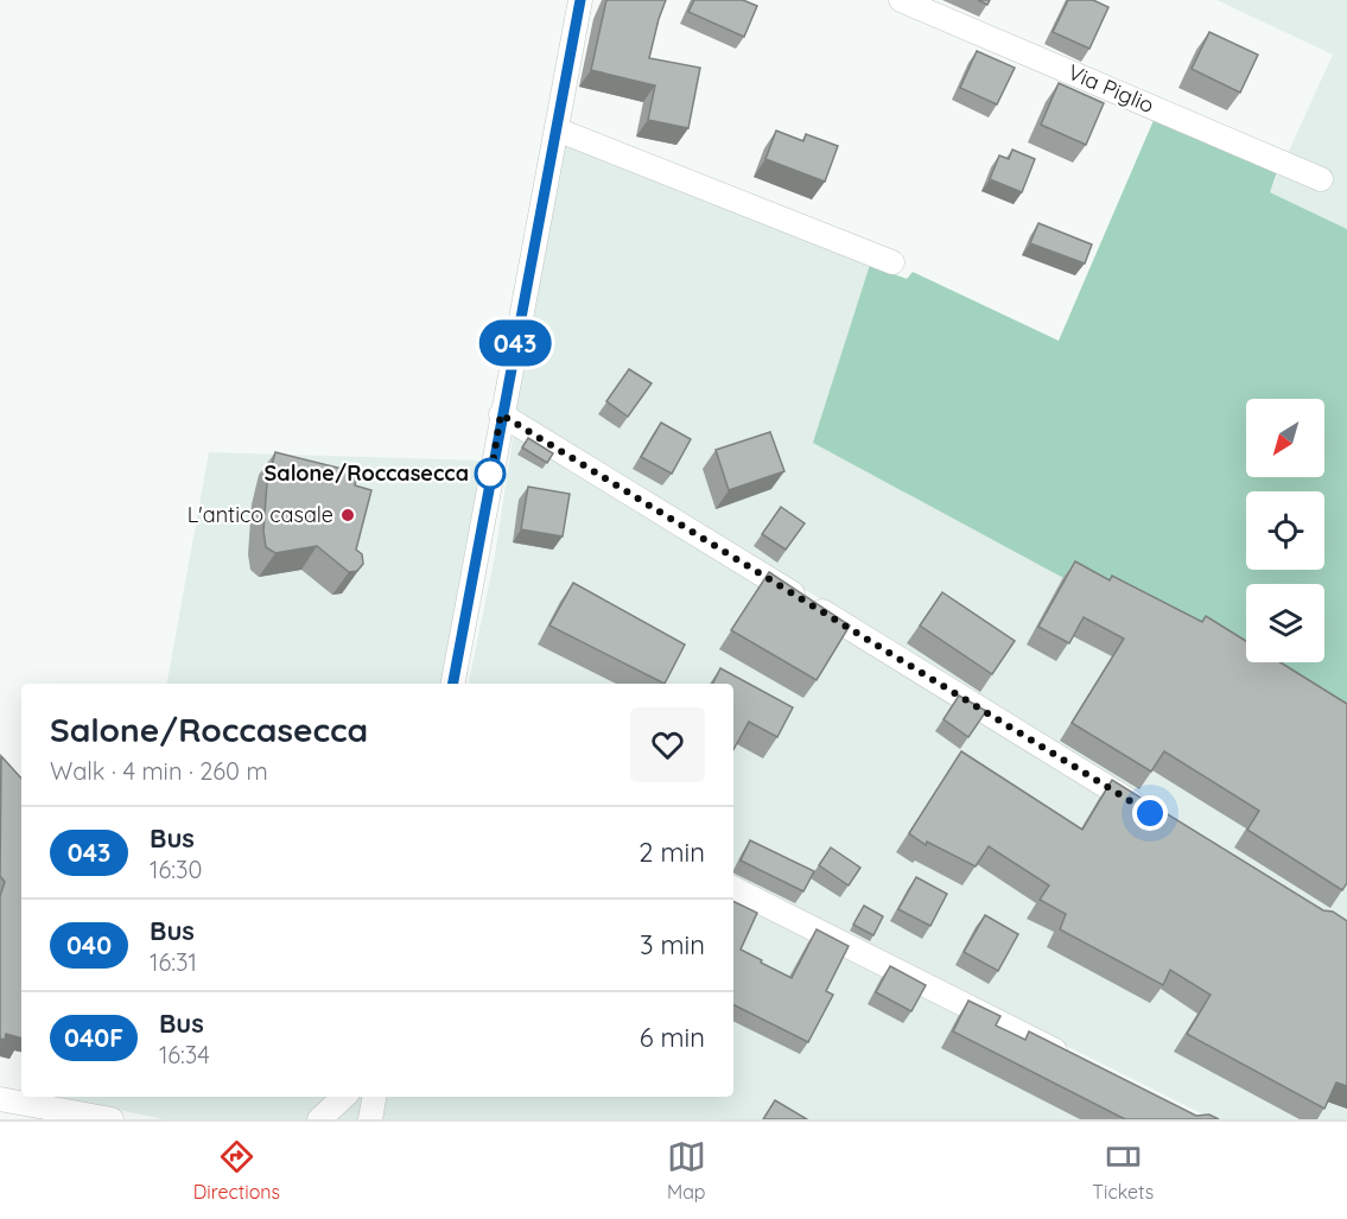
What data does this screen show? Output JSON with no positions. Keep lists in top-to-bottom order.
{
  "streets": {
    "street": ["Via Piglio"]
  },
  "places": ["Salone/Roccasecca", "L'antico casale"],
  "lines": ["bus line 043"],
  "north": "bottom left",
  "page": {
    "on_map": "043",
    "heading": ["Salone/Roccasecca", "Walk · 4 min · 260 m"],
    "list": [
      {
        "mark": "043",
        "name": "Bus",
        "note": "16:30",
        "value": "2 min"
      },
      {
        "mark": "040",
        "name": "Bus",
        "note": "16:31",
        "value": "3 min"
      },
      {
        "mark": "040F",
        "name": "Bus",
        "note": "16:34",
        "value": "6 min"
      }
    ],
    "tabs": ["Directions", "Map", "Tickets"]
  }
}
